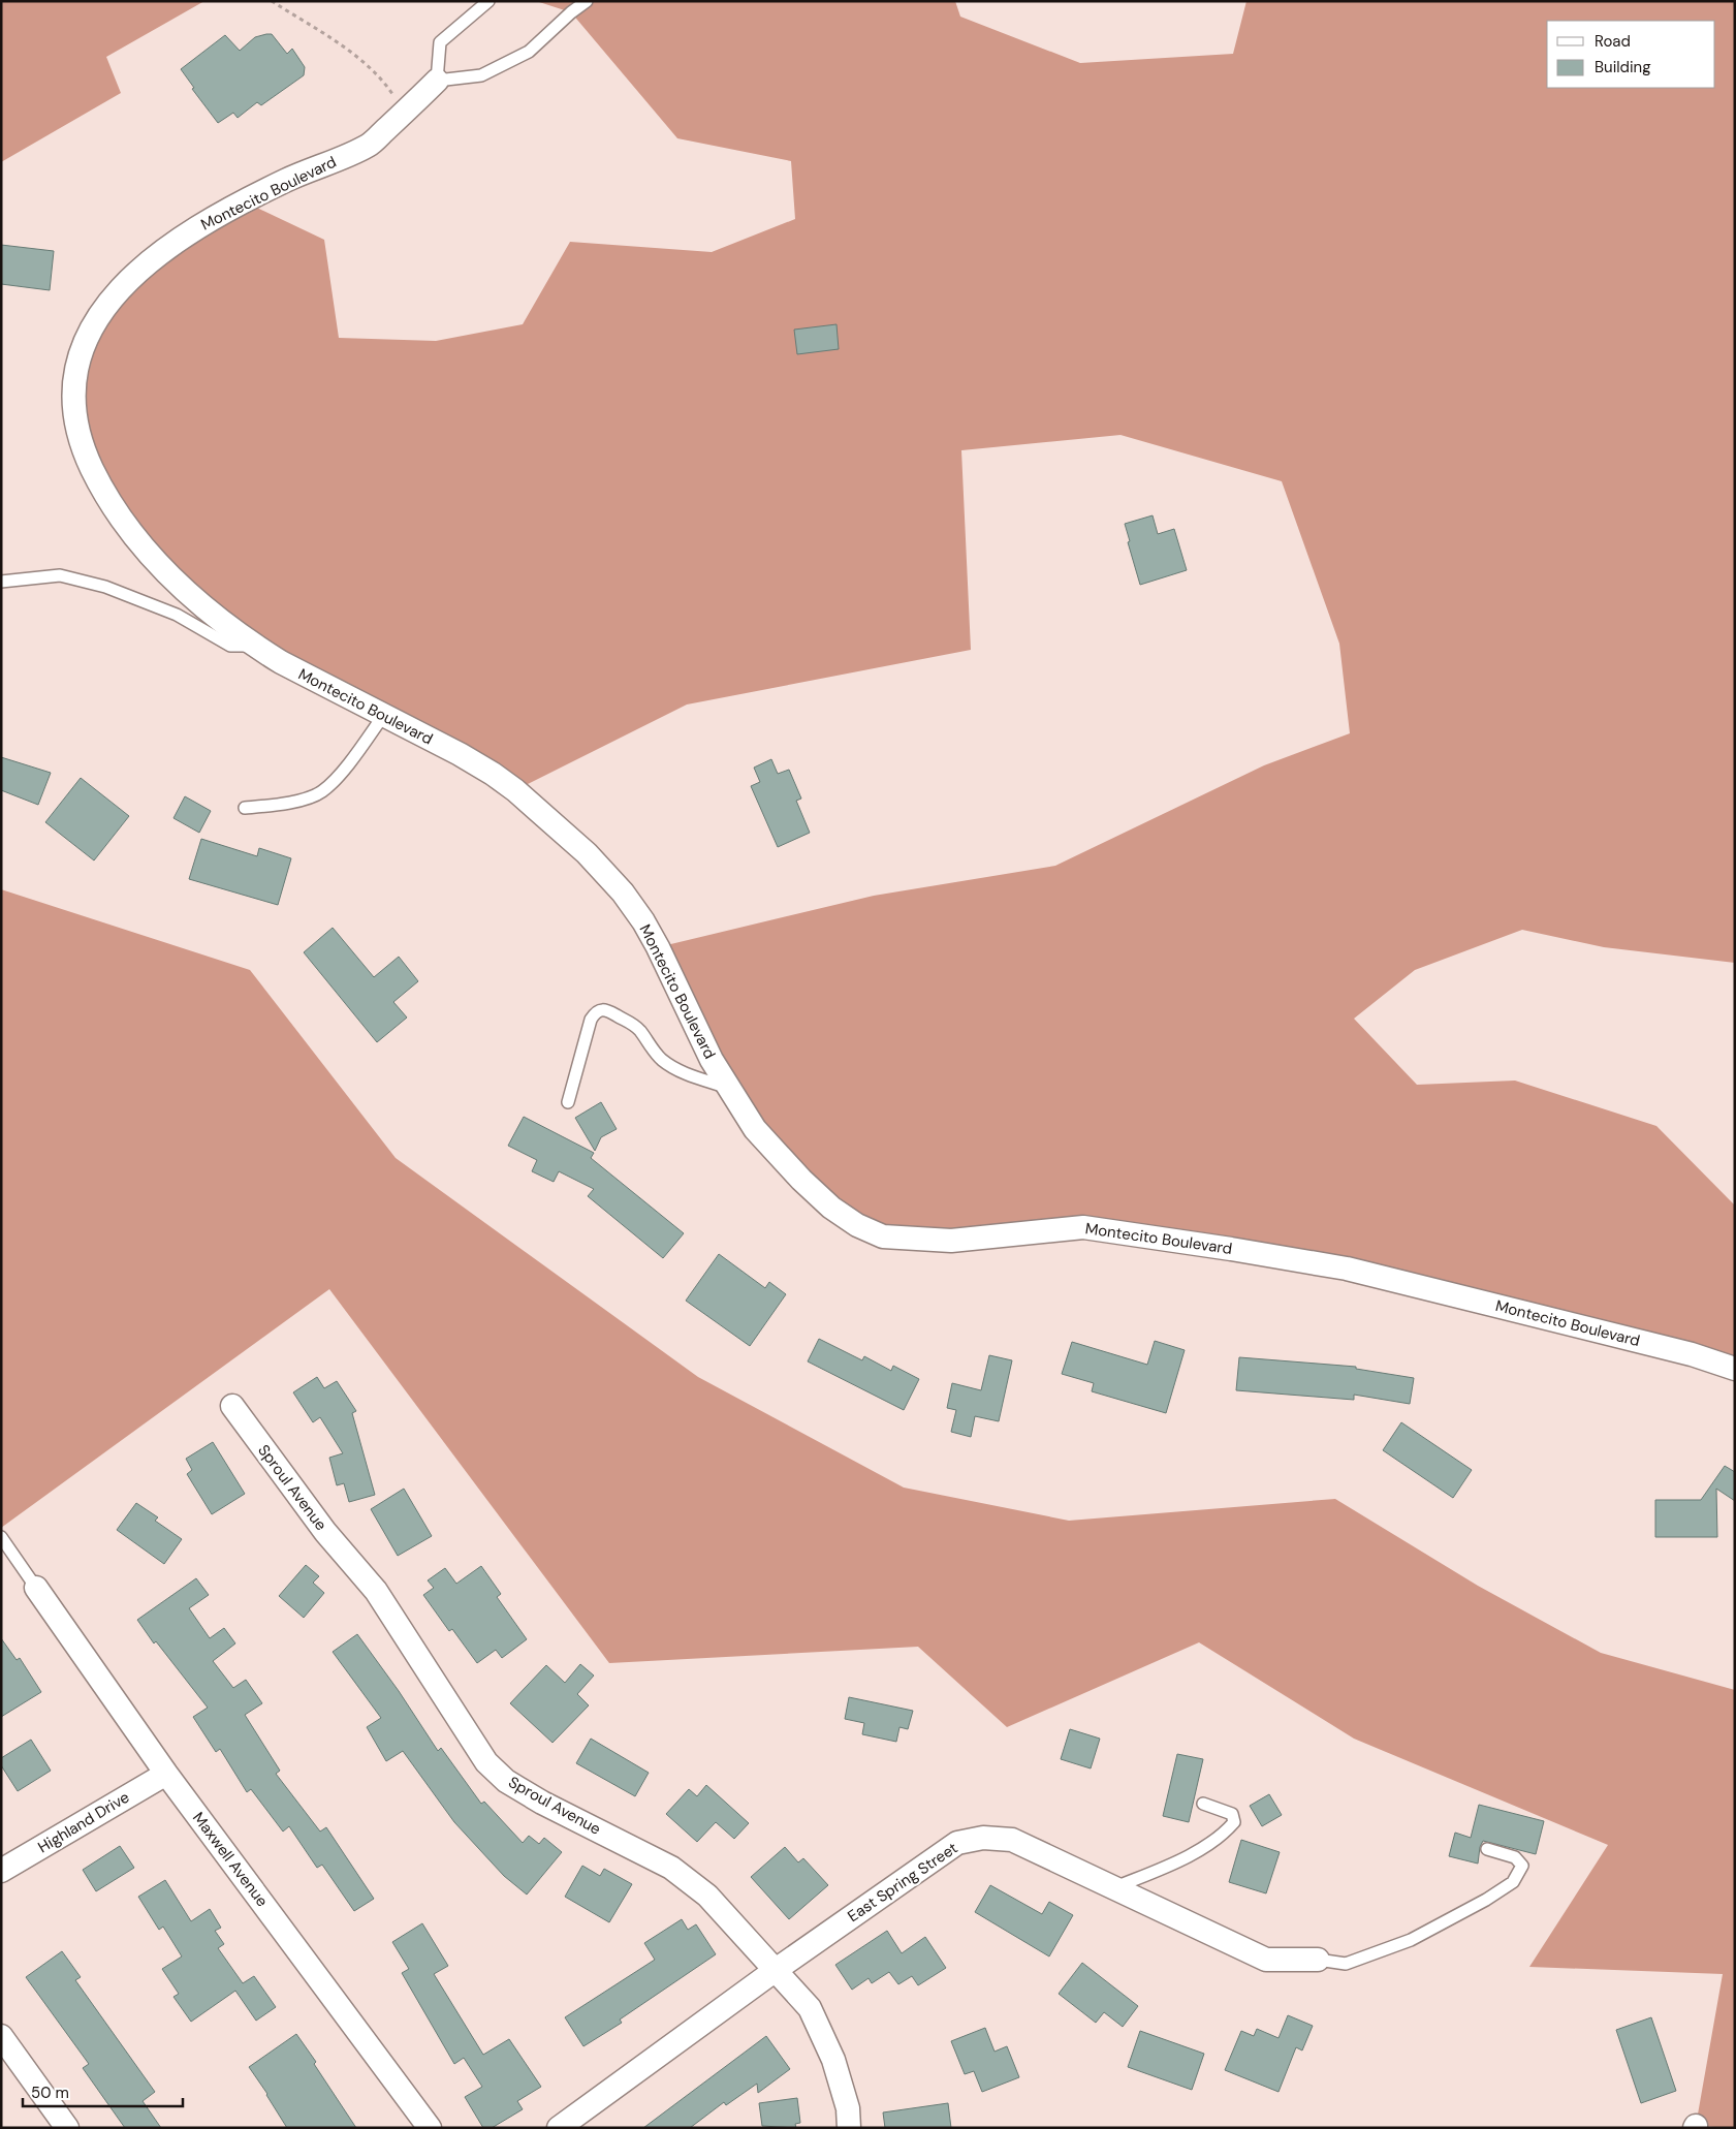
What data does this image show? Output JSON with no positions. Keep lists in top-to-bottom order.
{
  "streets": {
    "street": [
      "Montecito Boulevard",
      "Sproul Avenue",
      "Highland Drive",
      "Maxwell Avenue",
      "East Spring Street"
    ]
  },
  "crossings": [
    ["Sproul Avenue", "East Spring Street"],
    ["Highland Drive", "Maxwell Avenue"]
  ],
  "legend": ["Road", "Building"],
  "scale_bar": "50 m"
}
